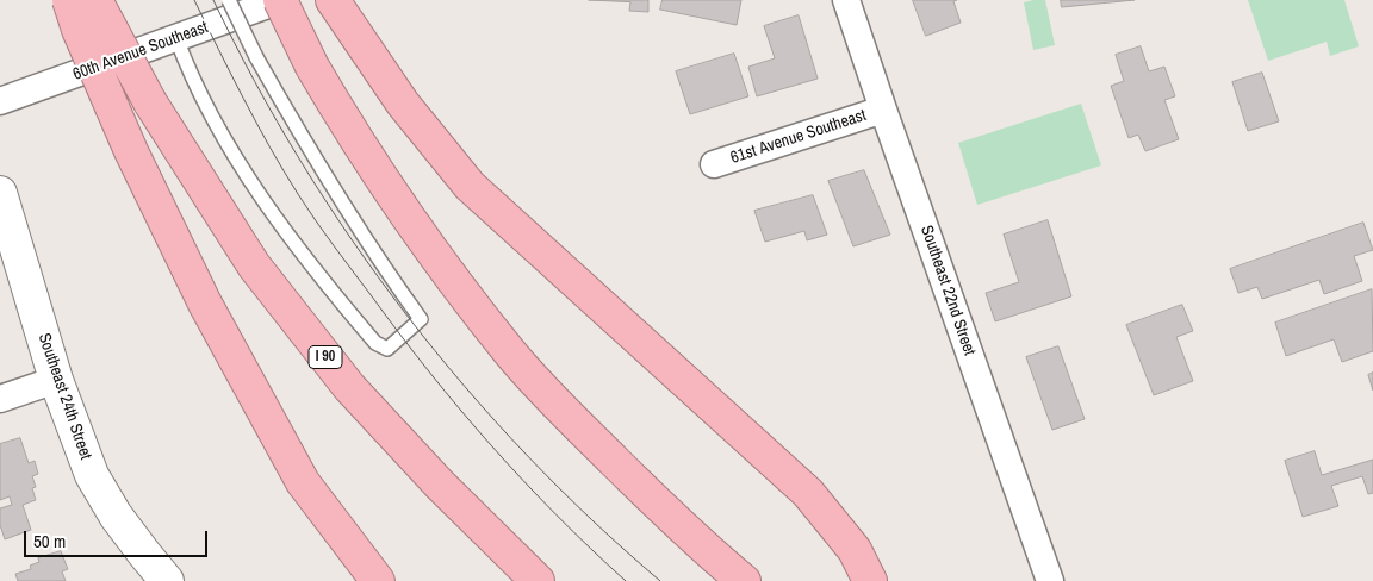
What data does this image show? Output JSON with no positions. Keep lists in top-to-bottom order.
{
  "streets": {
    "highway": ["I 90"],
    "street": [
      "60th Avenue Southeast",
      "61st Avenue Southeast",
      "Southeast 22nd Street",
      "Southeast 24th Street"
    ]
  },
  "crossings": [
    ["61st Avenue Southeast", "Southeast 22nd Street"]
  ],
  "scale_bar": "50 m"
}
